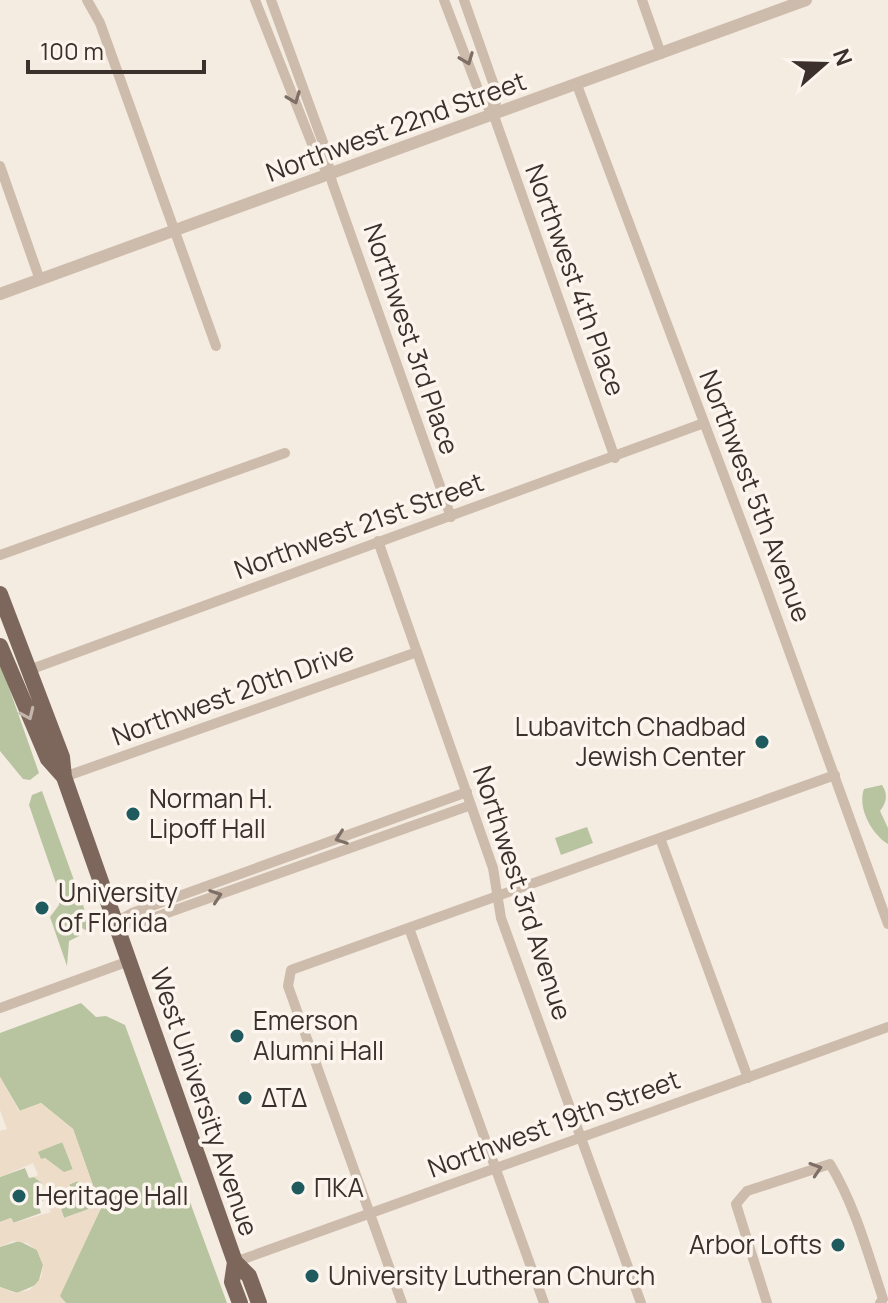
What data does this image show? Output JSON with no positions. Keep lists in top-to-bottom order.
{
  "streets": {
    "main road": ["West University Avenue"],
    "street": [
      "Northwest 22nd Street",
      "Northwest 4th Place",
      "Northwest 3rd Place",
      "Northwest 5th Avenue",
      "Northwest 21st Street",
      "Northwest 20th Drive",
      "Northwest 3rd Avenue",
      "Northwest 19th Street"
    ]
  },
  "crossings": [
    ["Northwest 22nd Street", "Northwest 4th Place"],
    ["Northwest 22nd Street", "Northwest 3rd Place"],
    ["Northwest 22nd Street", "Northwest 5th Avenue"],
    ["Northwest 4th Place", "Northwest 21st Street"],
    ["Northwest 3rd Place", "Northwest 21st Street"],
    ["Northwest 5th Avenue", "Northwest 21st Street"],
    ["Northwest 21st Street", "Northwest 3rd Avenue"],
    ["Northwest 21st Street", "West University Avenue"],
    ["Northwest 20th Drive", "Northwest 3rd Avenue"],
    ["Northwest 20th Drive", "West University Avenue"],
    ["Northwest 3rd Avenue", "Northwest 19th Street"],
    ["West University Avenue", "Northwest 19th Street"]
  ],
  "places": [
    "Lubavitch Chadbad Jewish Center",
    "Norman H. Lipoff Hall",
    "University of Florida",
    "Emerson Alumni Hall",
    "ΔΤΔ",
    "ΠΚΑ",
    "Heritage Hall",
    "Arbor Lofts",
    "University Lutheran Church"
  ],
  "scale_bar": "100 m",
  "north": "right"
}
